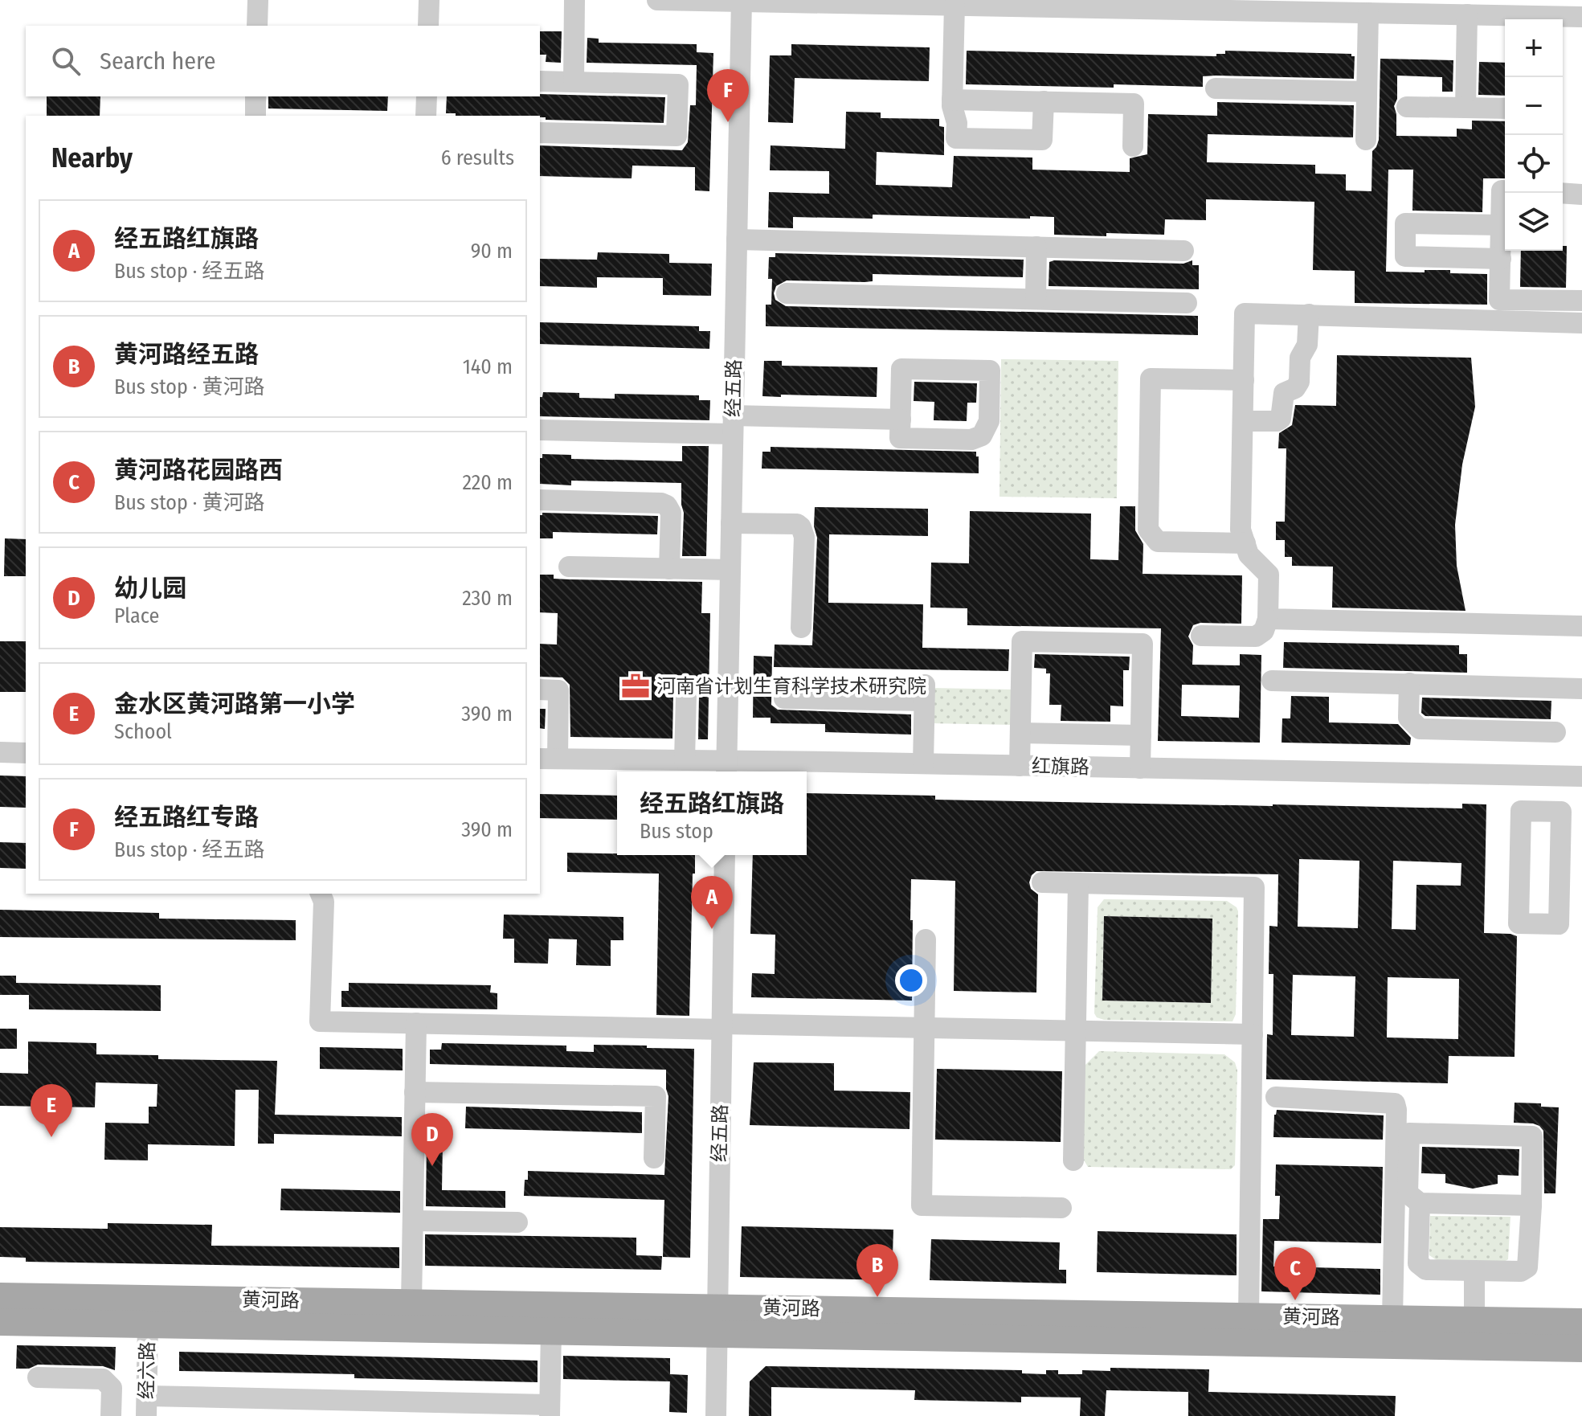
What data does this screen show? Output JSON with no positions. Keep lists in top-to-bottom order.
{
  "streets": {
    "main road": ["黄河路"],
    "street": ["经五路", "红旗路", "经六路"]
  },
  "crossings": [
    ["经五路", "红旗路"],
    ["经五路", "黄河路"],
    ["黄河路", "经六路"]
  ],
  "places": {
    "office": ["河南省计划生育科学技术研究院"]
  },
  "page": {
    "map_buttons": ["+", "−"],
    "search": "Search here",
    "pins": [
      "F",
      "A",
      "E",
      "D",
      "B",
      "C"
    ],
    "heading": ["Nearby", "6 results"],
    "list": [
      {
        "mark": "A",
        "name": "经五路红旗路",
        "note": "Bus stop · 经五路",
        "value": "90 m"
      },
      {
        "mark": "B",
        "name": "黄河路经五路",
        "note": "Bus stop · 黄河路",
        "value": "140 m"
      },
      {
        "mark": "C",
        "name": "黄河路花园路西",
        "note": "Bus stop · 黄河路",
        "value": "220 m"
      },
      {
        "mark": "D",
        "name": "幼儿园",
        "note": "Place",
        "value": "230 m"
      },
      {
        "mark": "E",
        "name": "金水区黄河路第一小学",
        "note": "School",
        "value": "390 m"
      },
      {
        "mark": "F",
        "name": "经五路红专路",
        "note": "Bus stop · 经五路",
        "value": "390 m"
      }
    ],
    "popup": ["经五路红旗路", "Bus stop"]
  }
}
